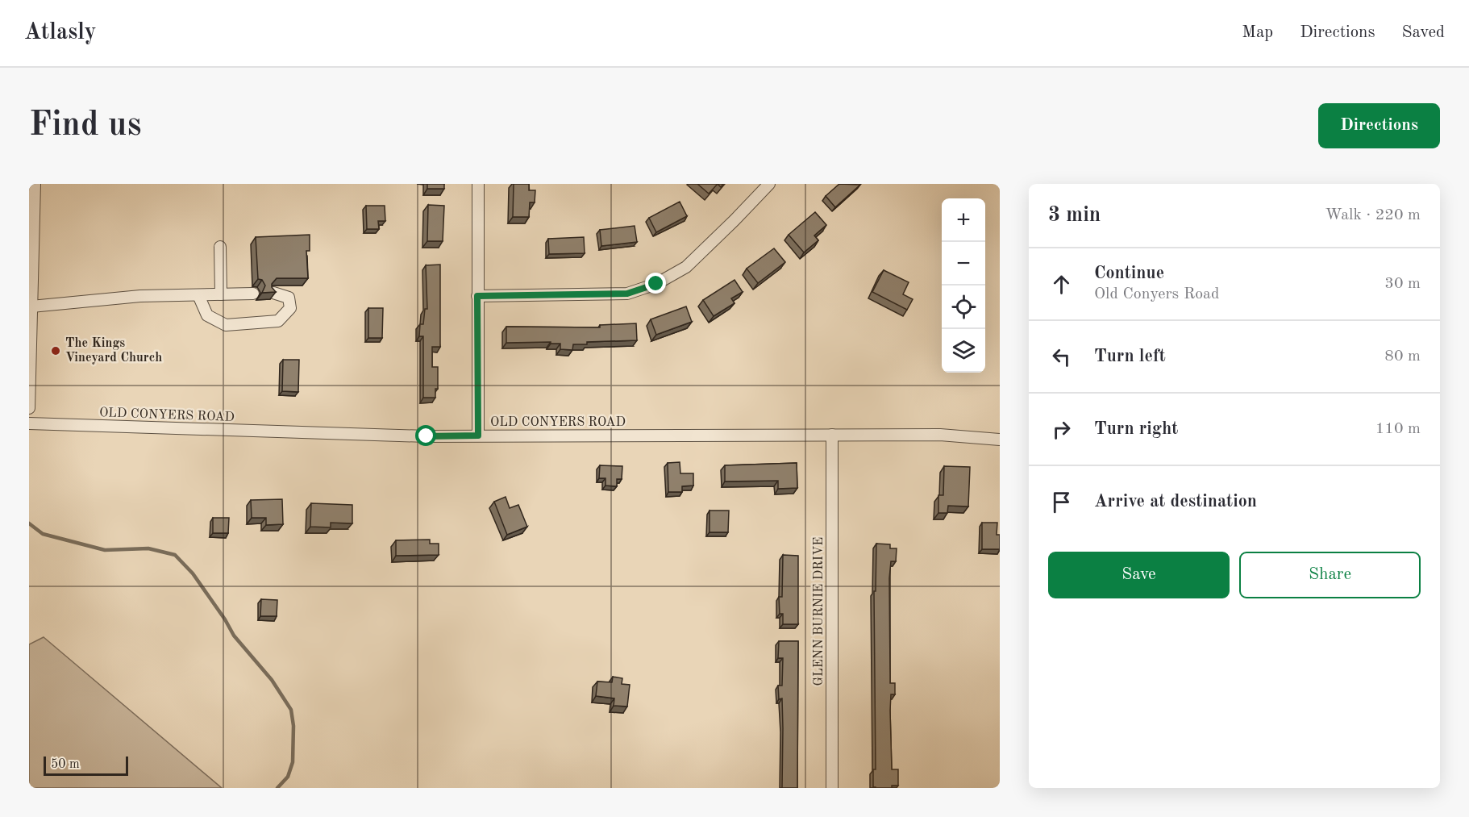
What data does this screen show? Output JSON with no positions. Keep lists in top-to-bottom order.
{
  "streets": {
    "street": ["OLD CONYERS ROAD", "GLENN BURNIE DRIVE"]
  },
  "crossings": [
    ["OLD CONYERS ROAD", "GLENN BURNIE DRIVE"]
  ],
  "places": ["The Kings Vineyard Church"],
  "scale_bar": "50 m",
  "page": {
    "header": "Atlasly",
    "nav": ["Map", "Directions", "Saved"],
    "buttons": [
      "Directions",
      ["Save", "Share"]
    ],
    "title": "Find us",
    "heading": ["3 min", "Walk · 220 m"],
    "map_buttons": ["+", "−"],
    "list": [
      ["Continue", "Old Conyers Road", "30 m"],
      ["Turn left", "80 m"],
      ["Turn right", "110 m"],
      "Arrive at destination"
    ],
    "scale": "50 m"
  }
}
